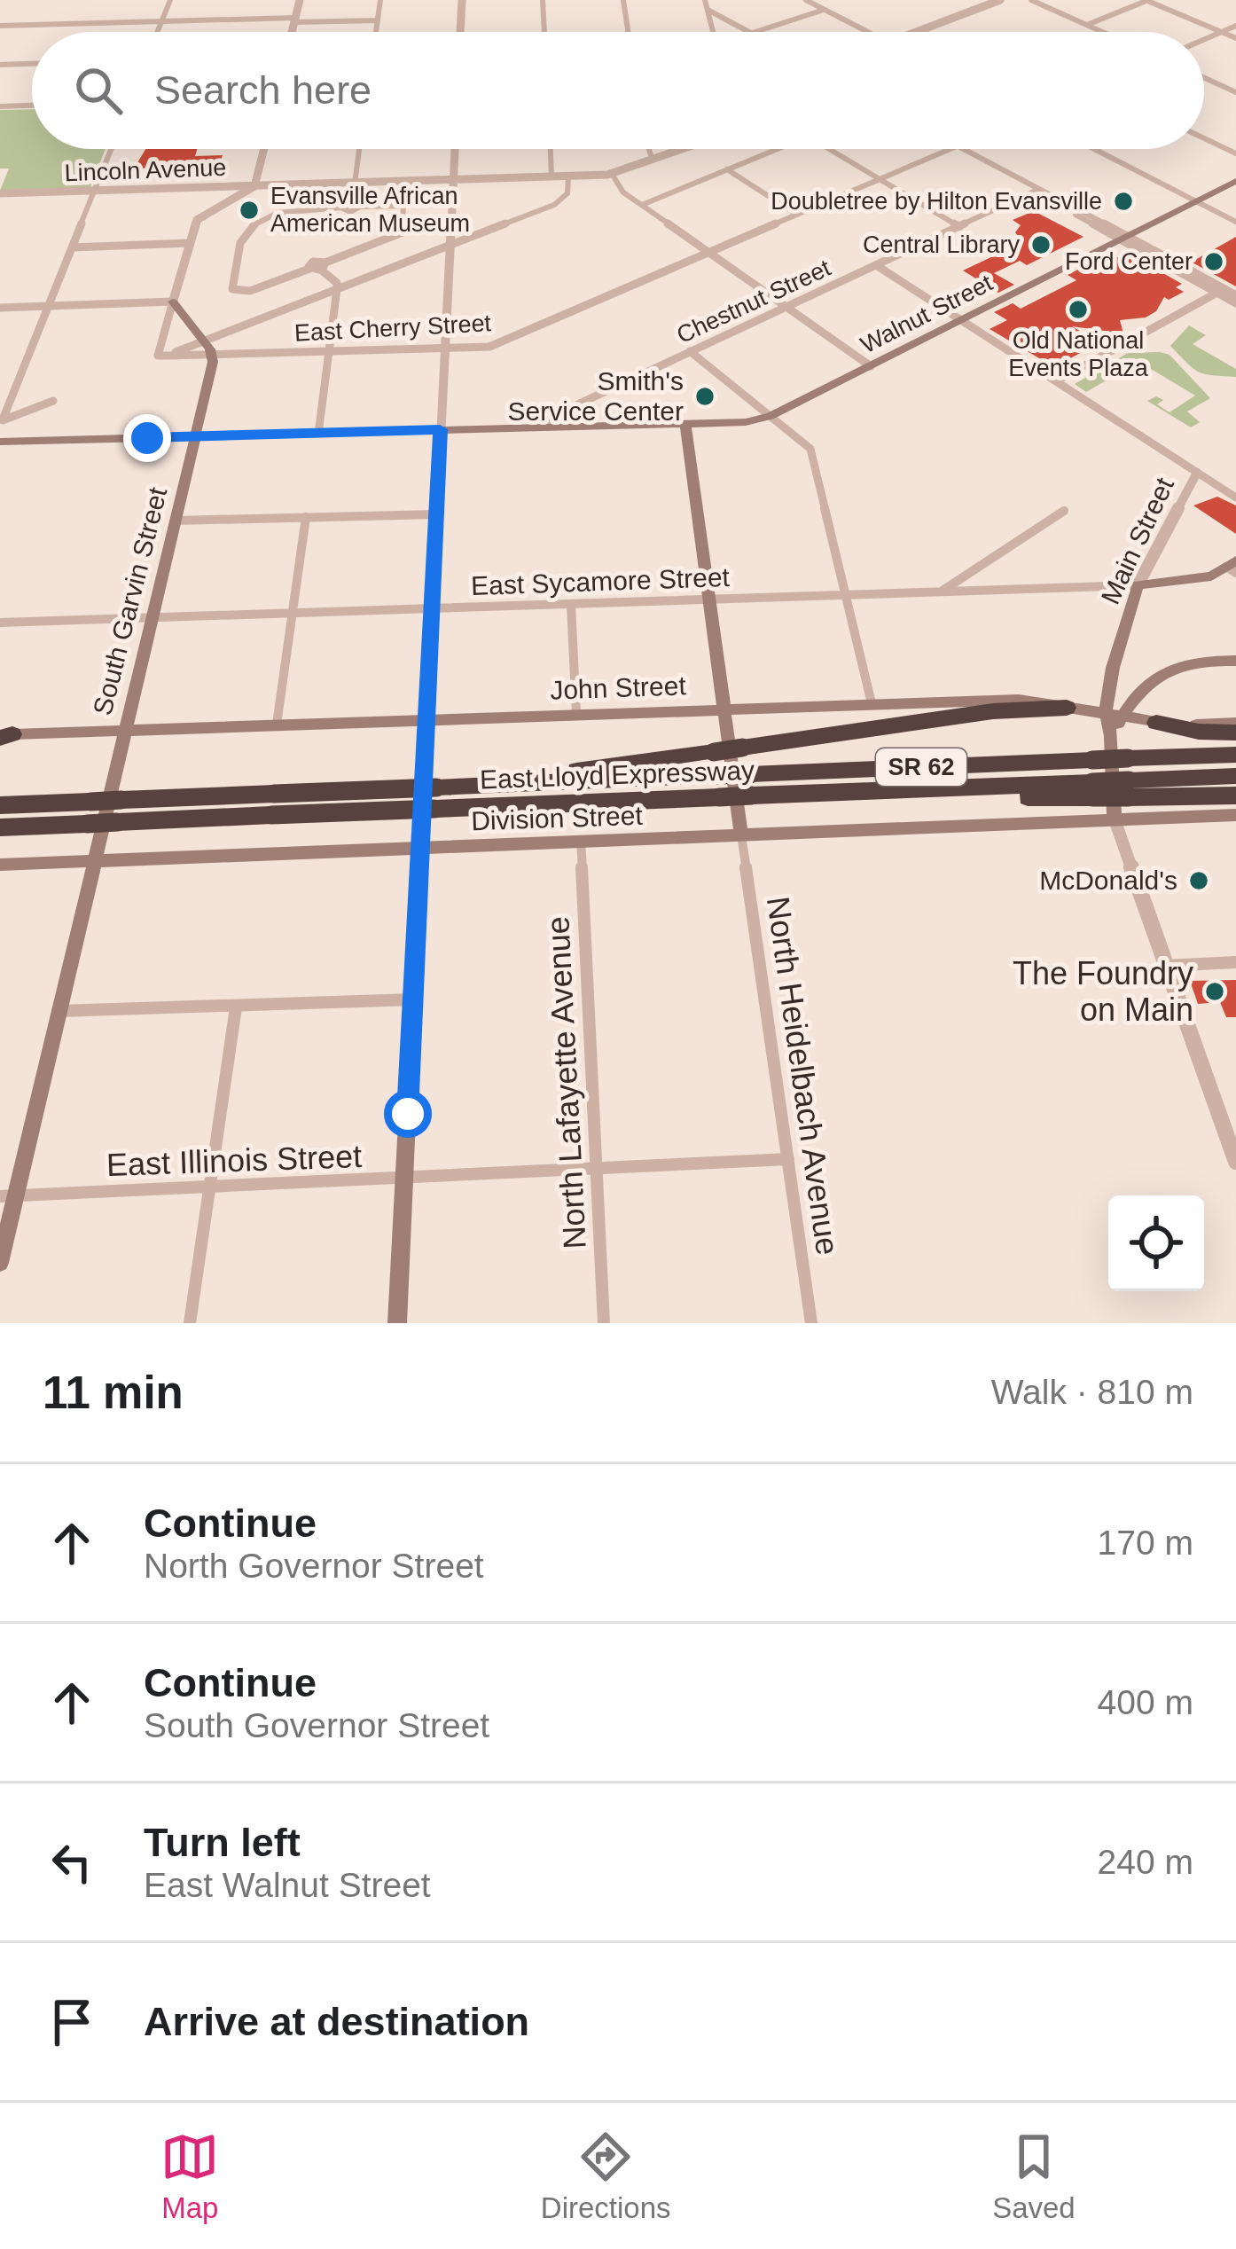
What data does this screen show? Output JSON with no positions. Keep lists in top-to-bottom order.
{
  "streets": {
    "highway": ["SR 62", "East Lloyd Expressway"],
    "main road": [
      "Walnut Street",
      "Main Street",
      "South Garvin Street",
      "John Street",
      "Division Street"
    ],
    "street": [
      "Lincoln Avenue",
      "Chestnut Street",
      "East Cherry Street",
      "East Sycamore Street",
      "North Heidelbach Avenue",
      "North Lafayette Avenue",
      "East Illinois Street"
    ]
  },
  "crossings": [
    ["Chestnut Street", "Walnut Street"],
    ["Walnut Street", "South Garvin Street"],
    ["East Cherry Street", "South Garvin Street"],
    ["Main Street", "East Sycamore Street"],
    ["Main Street", "John Street"],
    ["Main Street", "Division Street"],
    ["East Sycamore Street", "South Garvin Street"],
    ["South Garvin Street", "John Street"],
    ["South Garvin Street", "Division Street"],
    ["South Garvin Street", "East Illinois Street"],
    ["Division Street", "North Heidelbach Avenue"],
    ["Division Street", "North Lafayette Avenue"],
    ["North Heidelbach Avenue", "East Illinois Street"],
    ["North Lafayette Avenue", "East Illinois Street"]
  ],
  "places": [
    "Doubletree by Hilton Evansville",
    "Evansville African American Museum",
    "Central Library",
    "Ford Center",
    "Old National Events Plaza",
    "Smith's Service Center",
    "McDonald's",
    "The Foundry on Main"
  ],
  "page": {
    "search": "Search here",
    "heading": ["11 min", "Walk · 810 m"],
    "list": [
      ["Continue", "North Governor Street", "170 m"],
      ["Continue", "South Governor Street", "400 m"],
      ["Turn left", "East Walnut Street", "240 m"],
      "Arrive at destination"
    ],
    "nav": ["Map", "Directions", "Saved"]
  }
}
